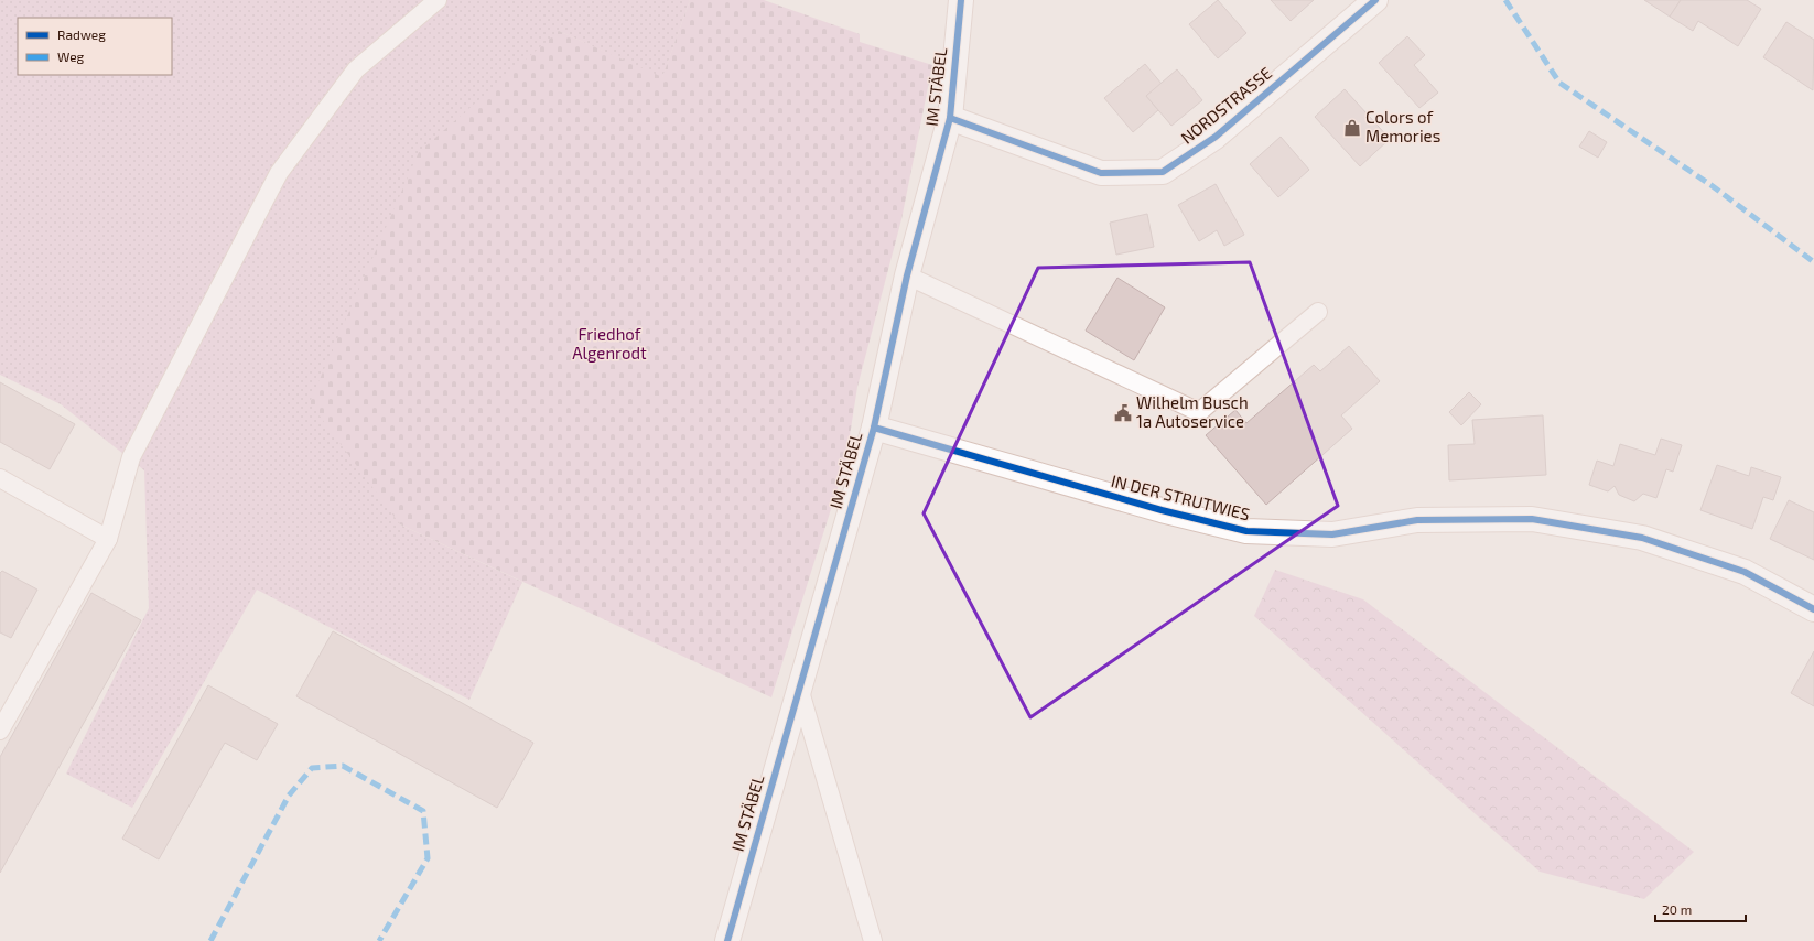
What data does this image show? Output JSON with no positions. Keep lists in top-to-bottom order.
{
  "streets": {
    "street": ["IM STÄBEL", "NORDSTRASSE", "IN DER STRUTWIES"]
  },
  "crossings": [
    ["IM STÄBEL", "NORDSTRASSE"],
    ["IM STÄBEL", "IN DER STRUTWIES"]
  ],
  "parks": ["Friedhof Algenrodt"],
  "places": {
    "shop": ["Colors of Memories"],
    "public building": ["Wilhelm Busch 1a Autoservice"]
  },
  "legend": ["Radweg", "Weg"],
  "scale_bar": "20 m"
}
